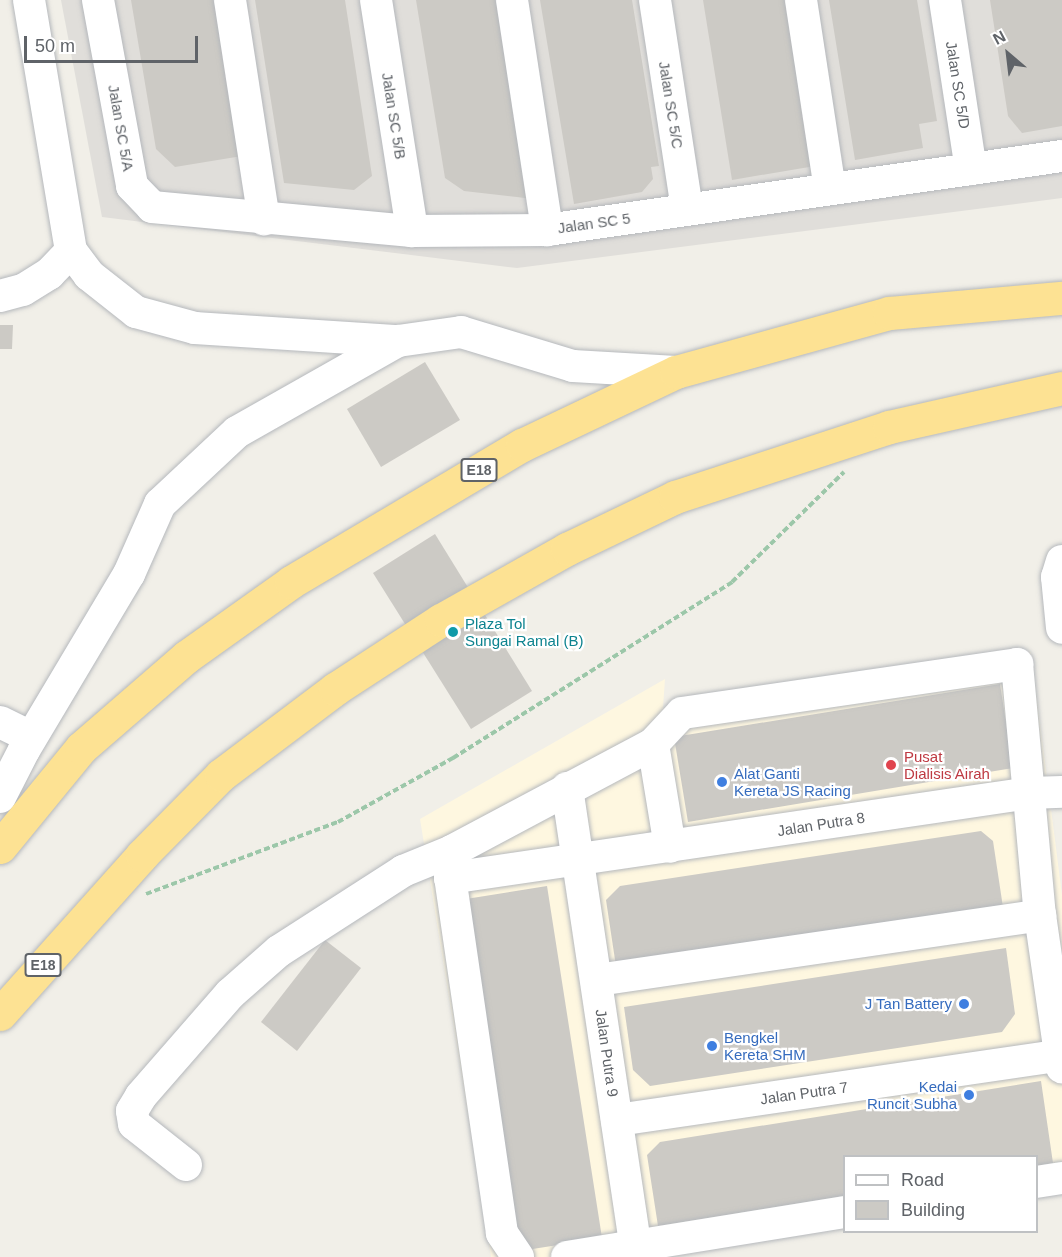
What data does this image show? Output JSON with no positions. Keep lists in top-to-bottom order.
{
  "streets": {
    "highway": ["E18"],
    "street": [
      "Jalan SC 5/D",
      "Jalan SC 5/C",
      "Jalan SC 5/B",
      "Jalan SC 5/A",
      "Jalan SC 5",
      "Jalan Putra 8",
      "Jalan Putra 9",
      "Jalan Putra 7"
    ]
  },
  "crossings": [
    ["Jalan SC 5/D", "Jalan SC 5"],
    ["Jalan SC 5/C", "Jalan SC 5"],
    ["Jalan SC 5/B", "Jalan SC 5"],
    ["Jalan SC 5/A", "Jalan SC 5"],
    ["Jalan Putra 8", "Jalan Putra 9"],
    ["Jalan Putra 9", "Jalan Putra 7"]
  ],
  "places": [
    "Plaza Tol Sungai Ramal (B)",
    "Pusat Dialisis Airah",
    "Alat Ganti Kereta JS Racing",
    "J Tan Battery",
    "Bengkel Kereta SHM",
    "Kedai Runcit Subha"
  ],
  "legend": ["Road", "Building"],
  "scale_bar": "50 m",
  "north": "top left"
}
